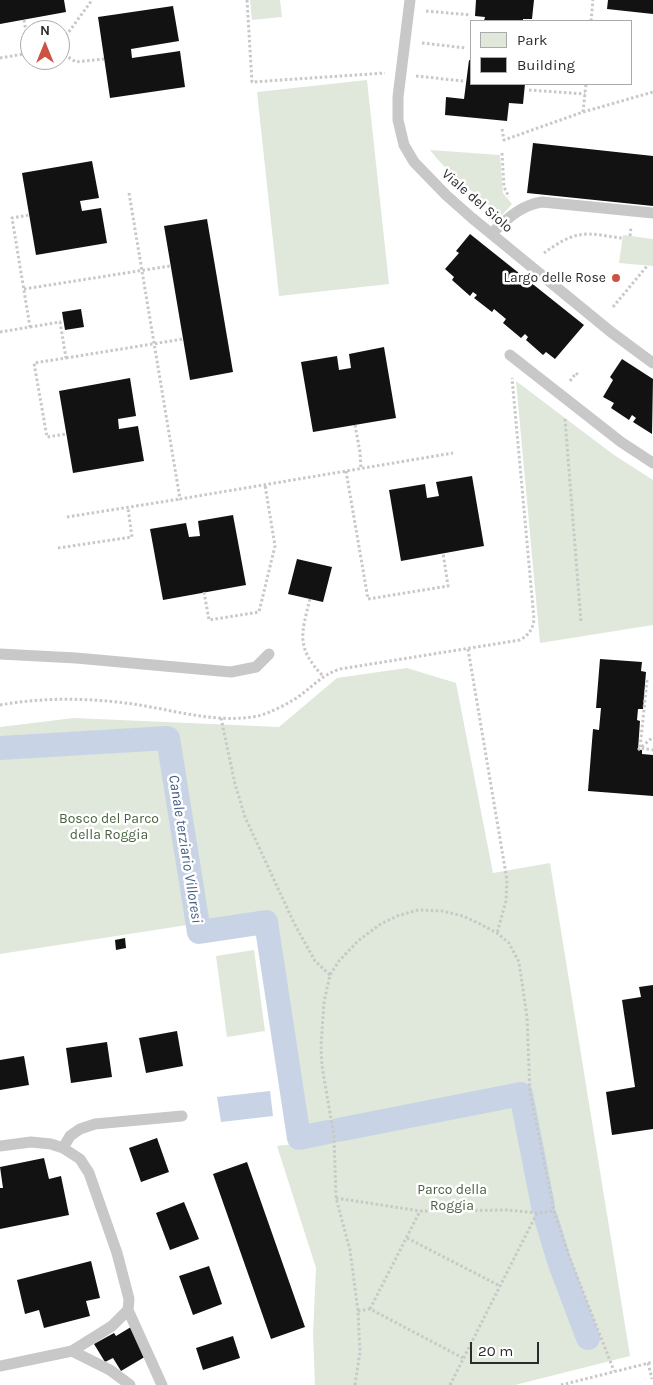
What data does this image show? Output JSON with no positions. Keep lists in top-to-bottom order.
{
  "streets": {
    "lane": ["Viale del Siolo"]
  },
  "water": ["Canale terziario Villoresi"],
  "parks": ["Bosco del Parco della Roggia", "Parco della Roggia"],
  "places": ["Largo delle Rose"],
  "legend": ["Park", "Building"],
  "scale_bar": "20 m",
  "north": "top"
}
